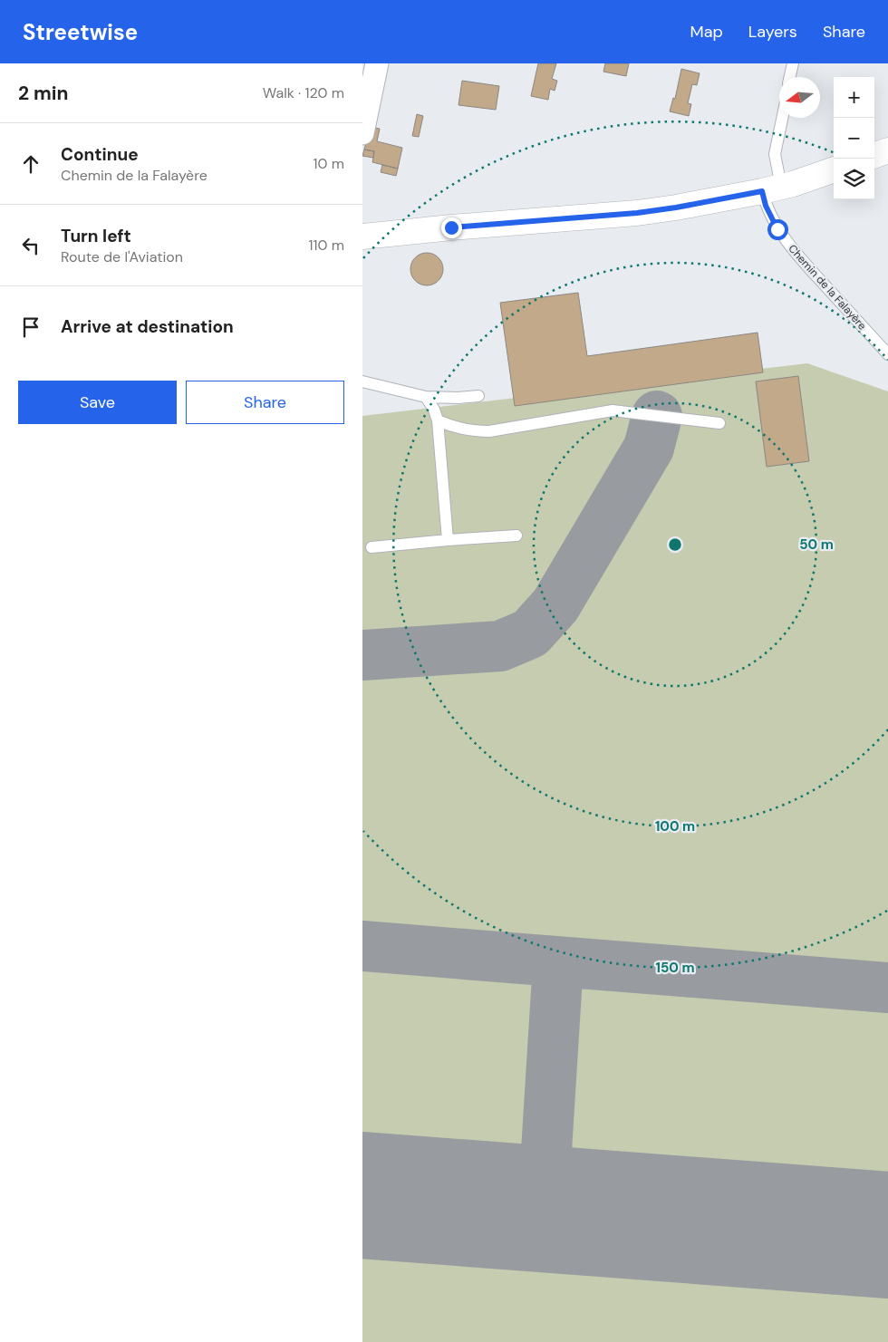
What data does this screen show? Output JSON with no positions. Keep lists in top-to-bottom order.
{
  "streets": {
    "lane": ["Chemin de la Falayère"]
  },
  "north": "left",
  "page": {
    "header": "Streetwise",
    "nav": ["Map", "Layers", "Share"],
    "heading": ["2 min", "Walk · 120 m"],
    "map_buttons": ["+", "−"],
    "list": [
      ["Continue", "Chemin de la Falayère", "10 m"],
      ["Turn left", "Route de l'Aviation", "110 m"],
      "Arrive at destination"
    ],
    "buttons": ["Save", "Share"]
  },
  "rings": ["50 m", "100 m", "150 m"]
}
